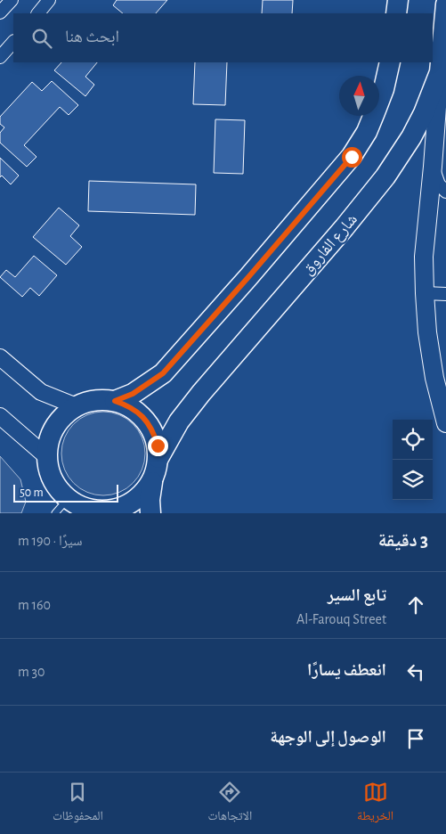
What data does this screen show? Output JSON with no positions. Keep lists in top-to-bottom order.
{
  "streets": {
    "main road": ["شارع الفاروق"]
  },
  "scale_bar": "50 m",
  "north": "top",
  "page": {
    "search": "ابحث هنا",
    "scale": "50 m",
    "heading": ["3 دقيقة", "سيرًا · 190 m"],
    "list": [
      ["تابع السير", "Al-Farouq Street", "160 m"],
      ["انعطف يسارًا", "30 m"],
      "الوصول إلى الوجهة"
    ],
    "nav": ["الخريطة", "الاتجاهات", "المحفوظات"]
  }
}
